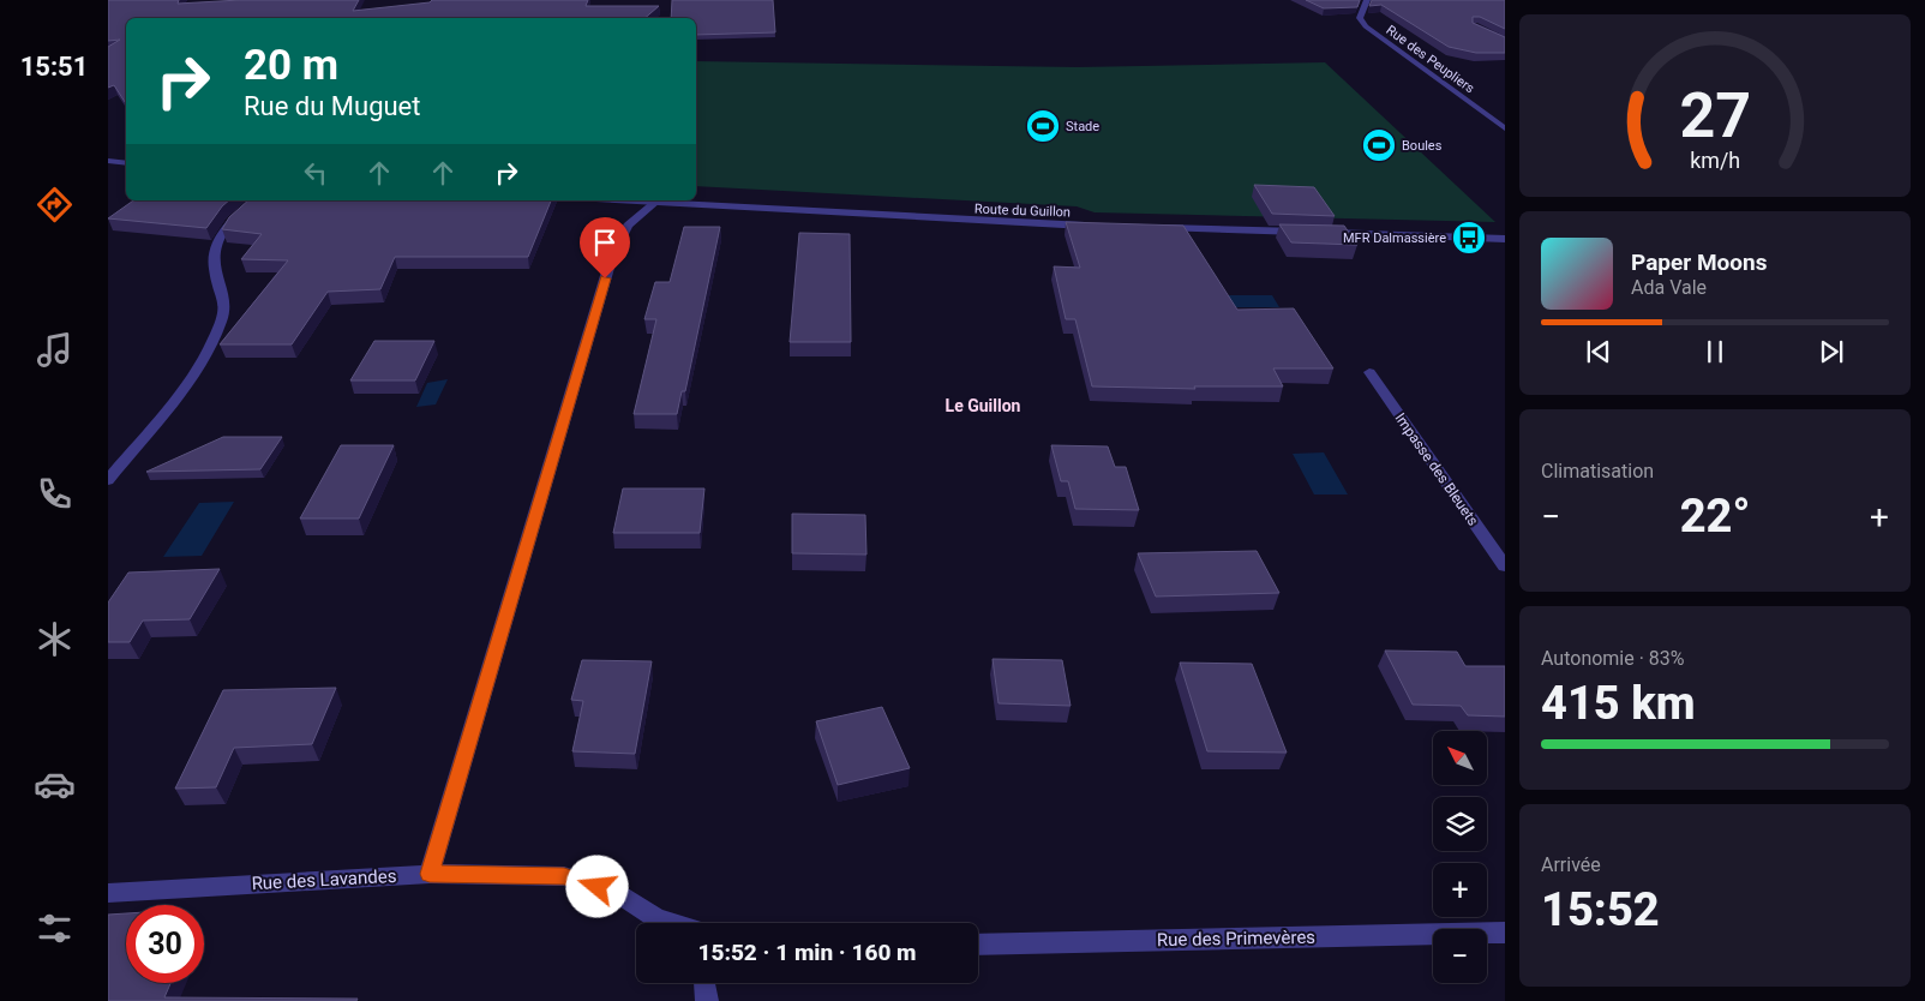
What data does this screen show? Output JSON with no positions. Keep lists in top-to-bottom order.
{
  "streets": {
    "street": [
      "Rue des Peupliers",
      "Route du Guillon",
      "Impasse des Bleuets",
      "Rue des Lavandes",
      "Rue des Primevères"
    ]
  },
  "districts": ["Le Guillon"],
  "places": {
    "sports": ["Stade", "Boules"],
    "bus stop": ["MFR Dalmassière"]
  },
  "north": "top left",
  "page": {
    "tabs": "15:51",
    "turn": ["20 m", "Rue du Muguet"],
    "song": ["Paper Moons", "Ada Vale"],
    "tile": [
      "Climatisation",
      ["Autonomie · 83%", "415 km"],
      ["Arrivée", "15:52"]
    ],
    "heat": ["−", "22°", "+"],
    "map_buttons": ["+", "−"],
    "limit": "30",
    "trip": "15:52 · 1 min · 160 m",
    "gauge": ["27", "km/h"]
  }
}
